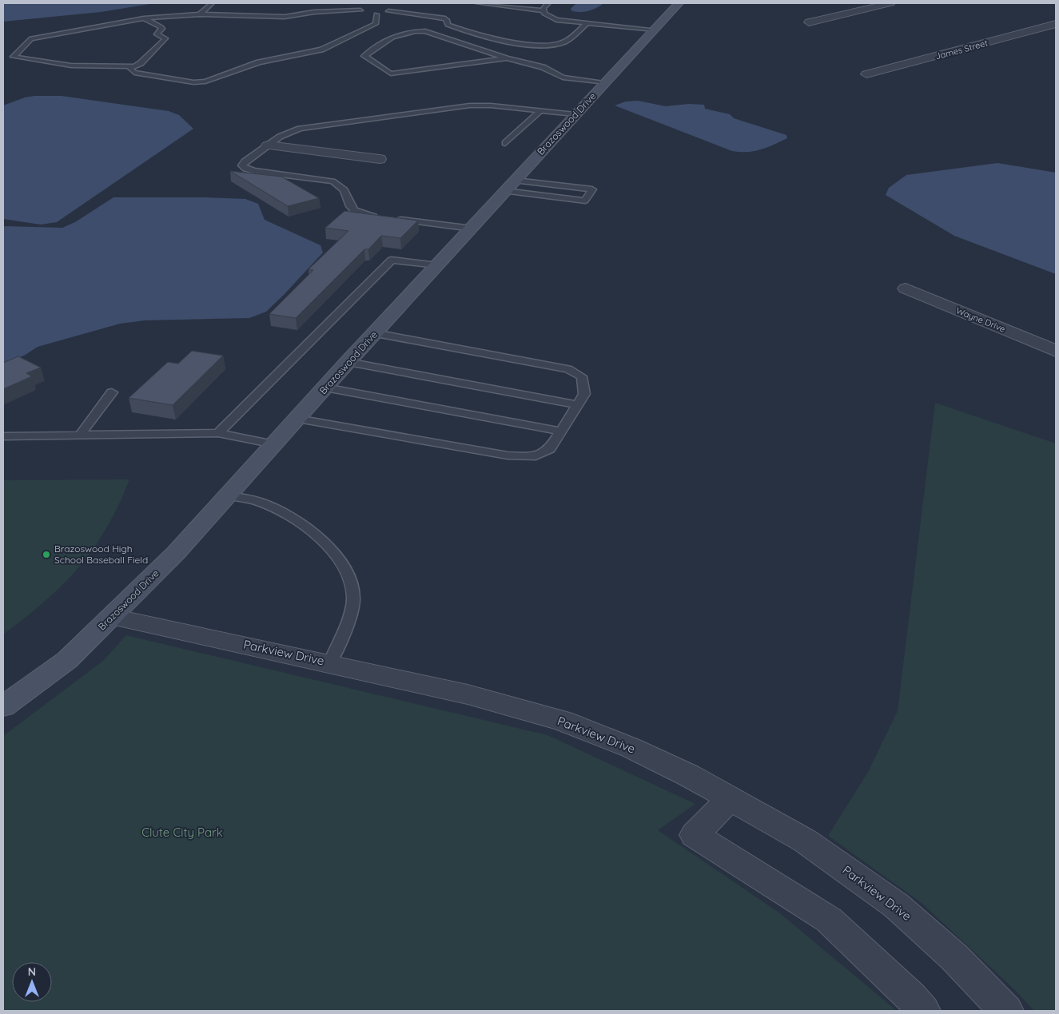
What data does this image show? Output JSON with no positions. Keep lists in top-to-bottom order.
{
  "streets": {
    "street": [
      "James Street",
      "Brazoswood Drive",
      "Wayne Drive",
      "Parkview Drive"
    ]
  },
  "crossings": [
    ["Brazoswood Drive", "Parkview Drive"]
  ],
  "parks": ["Clute City Park"],
  "places": ["Brazoswood High School Baseball Field"],
  "north": "top"
}
